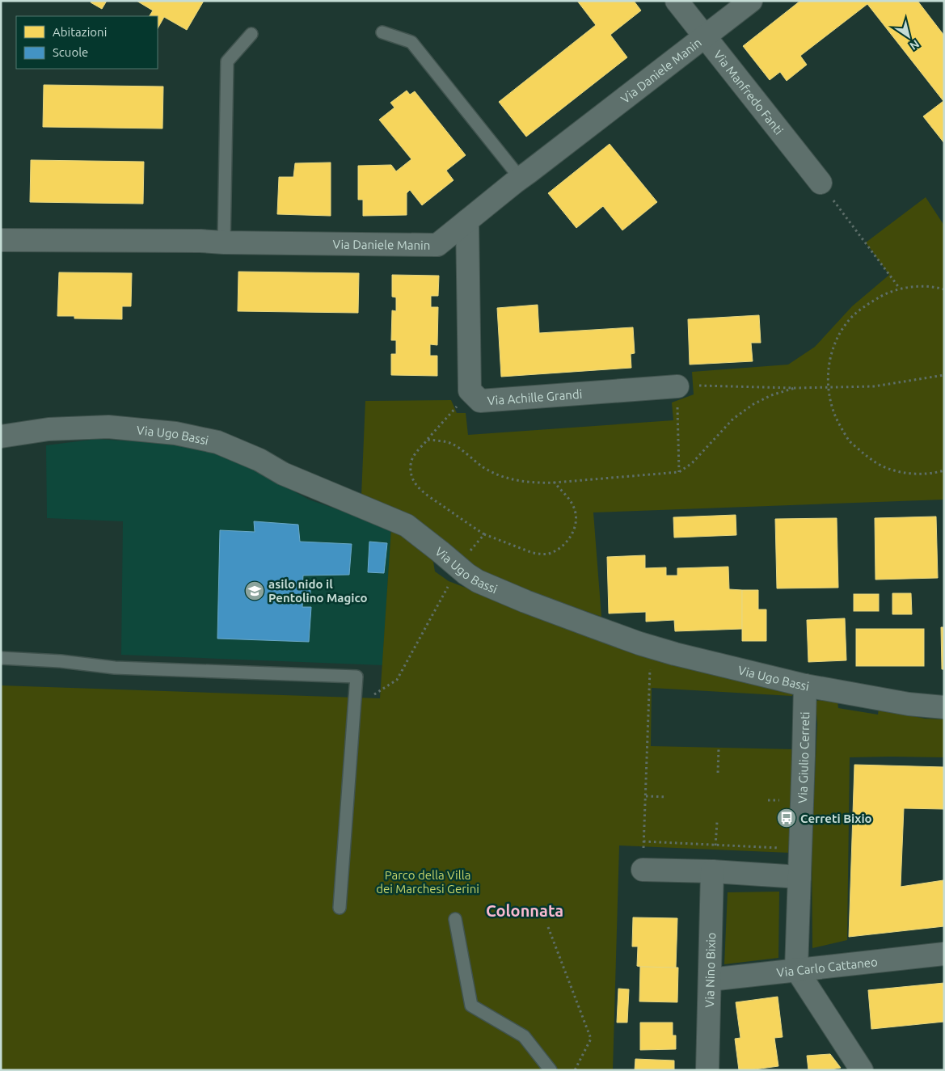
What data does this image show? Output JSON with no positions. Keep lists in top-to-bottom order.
{
  "streets": {
    "street": [
      "Via Daniele Manin",
      "Via Manfredo Fanti",
      "Via Achille Grandi",
      "Via Ugo Bassi",
      "Via Giulio Cerreti",
      "Via Carlo Cattaneo",
      "Via Nino Bixio"
    ]
  },
  "crossings": [
    ["Via Daniele Manin", "Via Manfredo Fanti"],
    ["Via Daniele Manin", "Via Achille Grandi"],
    ["Via Ugo Bassi", "Via Giulio Cerreti"],
    ["Via Giulio Cerreti", "Via Carlo Cattaneo"],
    ["Via Carlo Cattaneo", "Via Nino Bixio"]
  ],
  "districts": ["Colonnata"],
  "parks": ["Parco della Villa dei Marchesi Gerini"],
  "places": {
    "school or university": ["asilo nido il Pentolino Magico"],
    "bus stop": ["Cerreti Bixio"]
  },
  "legend": ["Abitazioni", "Scuole"],
  "north": "bottom right"
}
